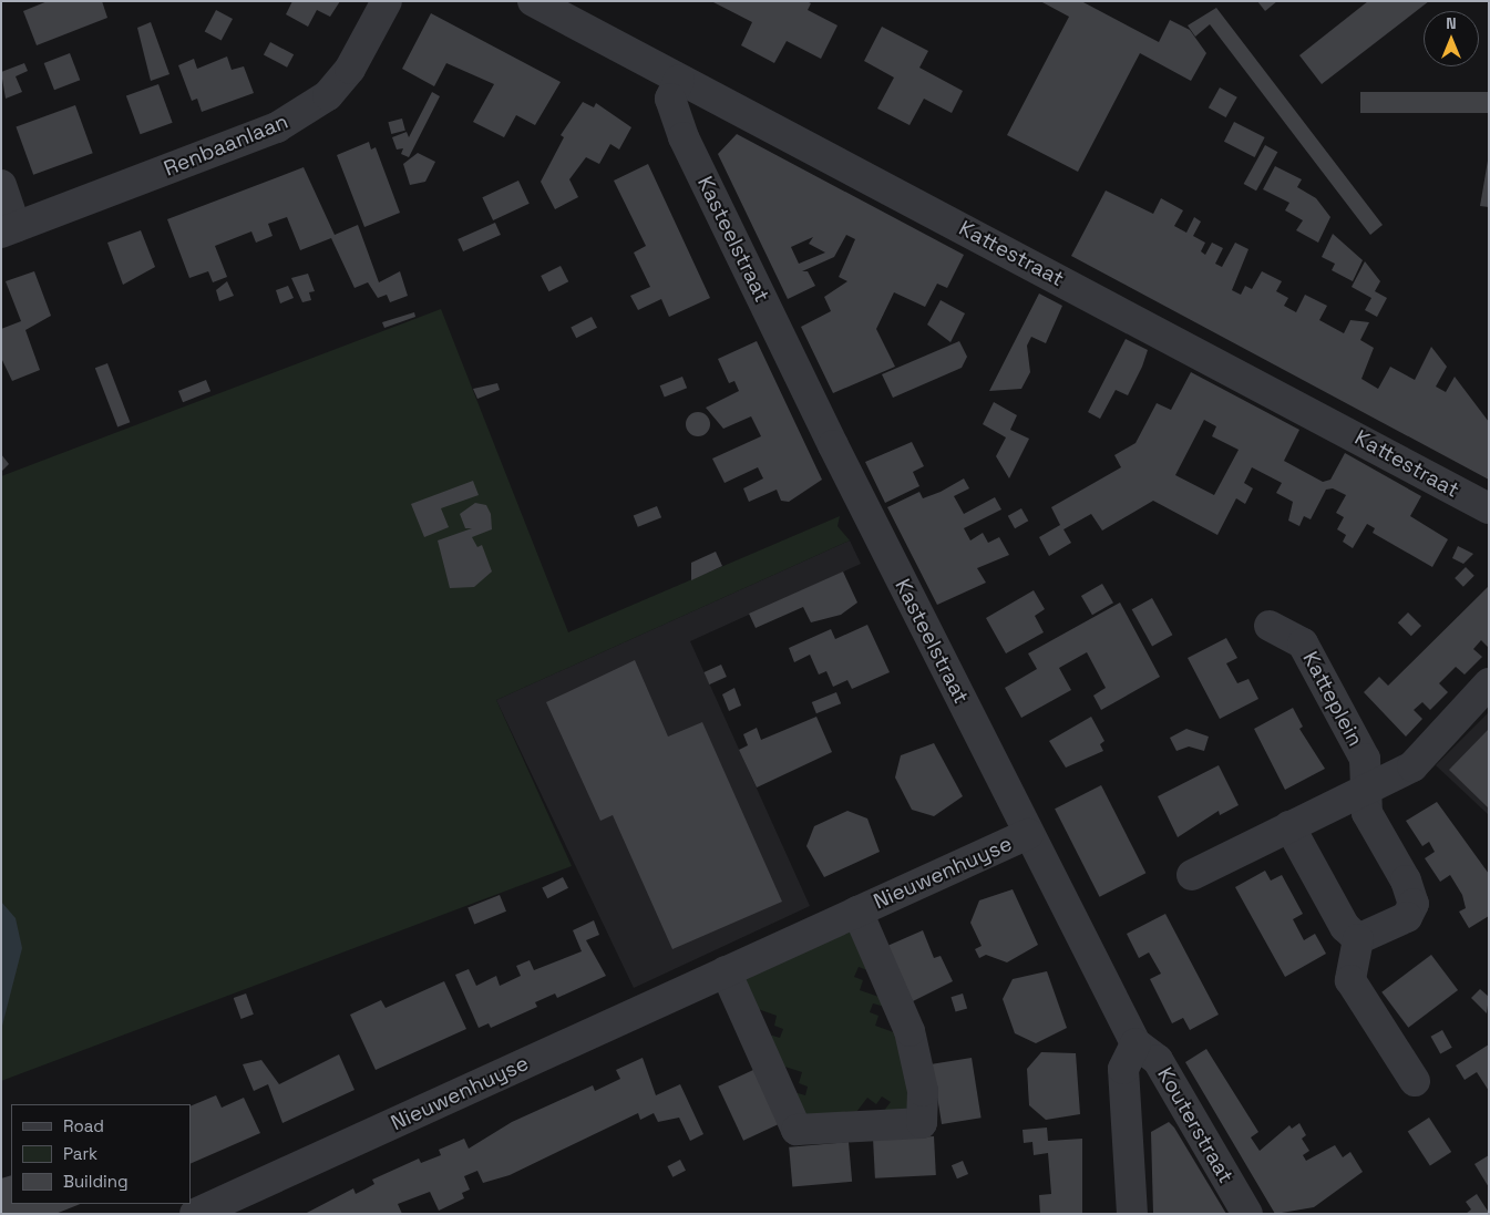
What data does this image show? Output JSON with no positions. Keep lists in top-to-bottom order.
{
  "streets": {
    "street": [
      "Renbaanlaan",
      "Kasteelstraat",
      "Kattestraat",
      "Katteplein",
      "Nieuwenhuyse",
      "Kouterstraat"
    ]
  },
  "crossings": [
    ["Kasteelstraat", "Kattestraat"],
    ["Kasteelstraat", "Nieuwenhuyse"],
    ["Kasteelstraat", "Kouterstraat"]
  ],
  "legend": ["Road", "Park", "Building"],
  "north": "top"
}
